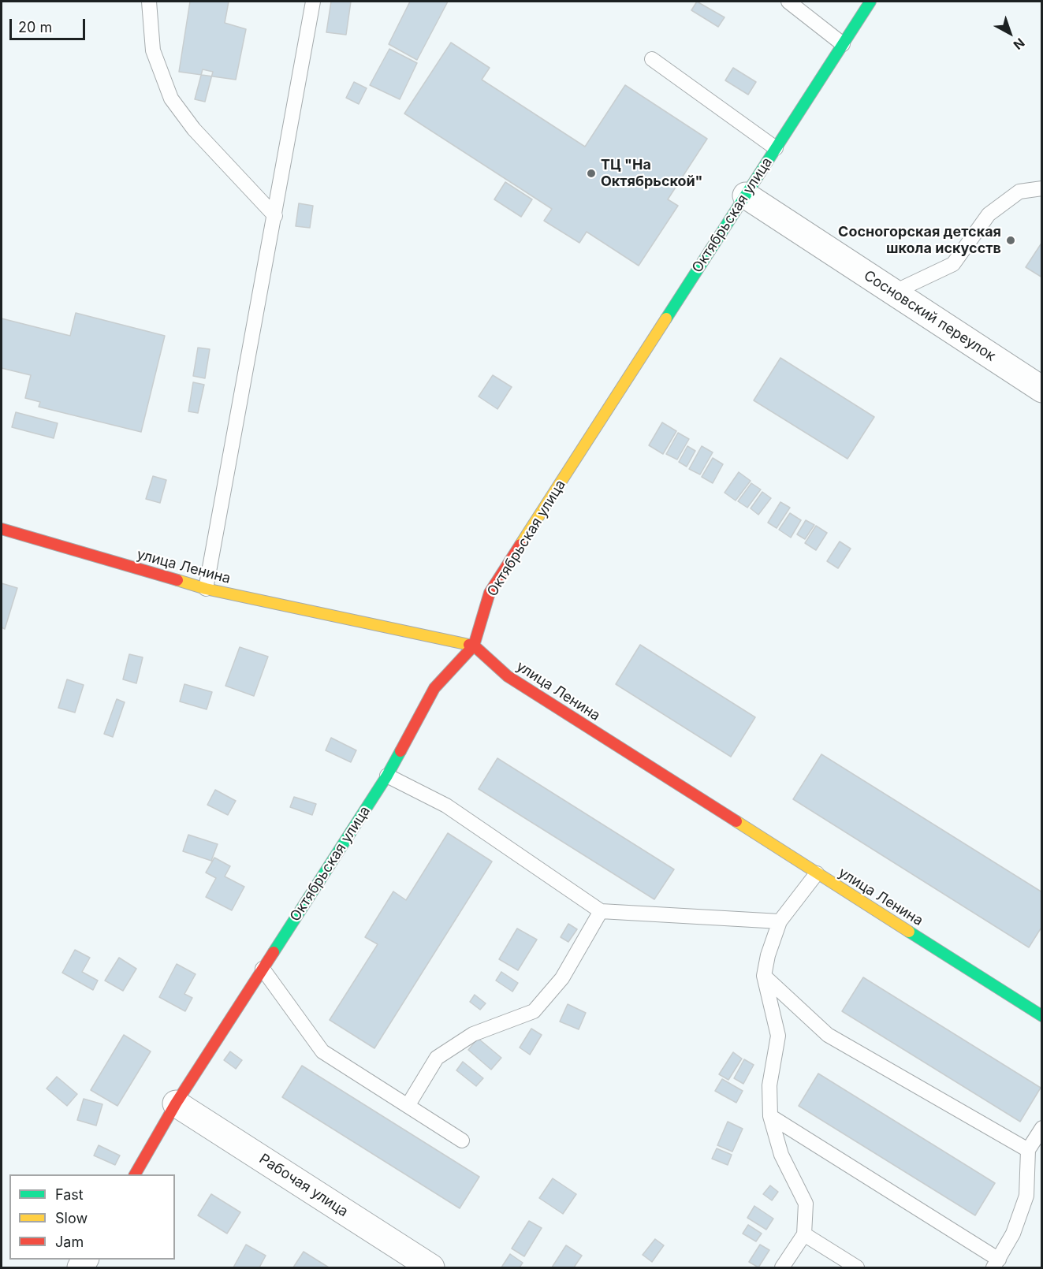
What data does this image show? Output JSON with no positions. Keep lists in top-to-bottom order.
{
  "streets": {
    "street": [
      "Октябрьская улица",
      "Сосновский переулок",
      "улица Ленина",
      "Рабочая улица"
    ]
  },
  "crossings": [
    ["Октябрьская улица", "Сосновский переулок"],
    ["Октябрьская улица", "улица Ленина"],
    ["Октябрьская улица", "Рабочая улица"]
  ],
  "places": ["ТЦ \"На Октябрьской\"", "Сосногорская детская школа искусств"],
  "legend": ["Fast", "Slow", "Jam"],
  "scale_bar": "20 m",
  "north": "bottom right"
}
